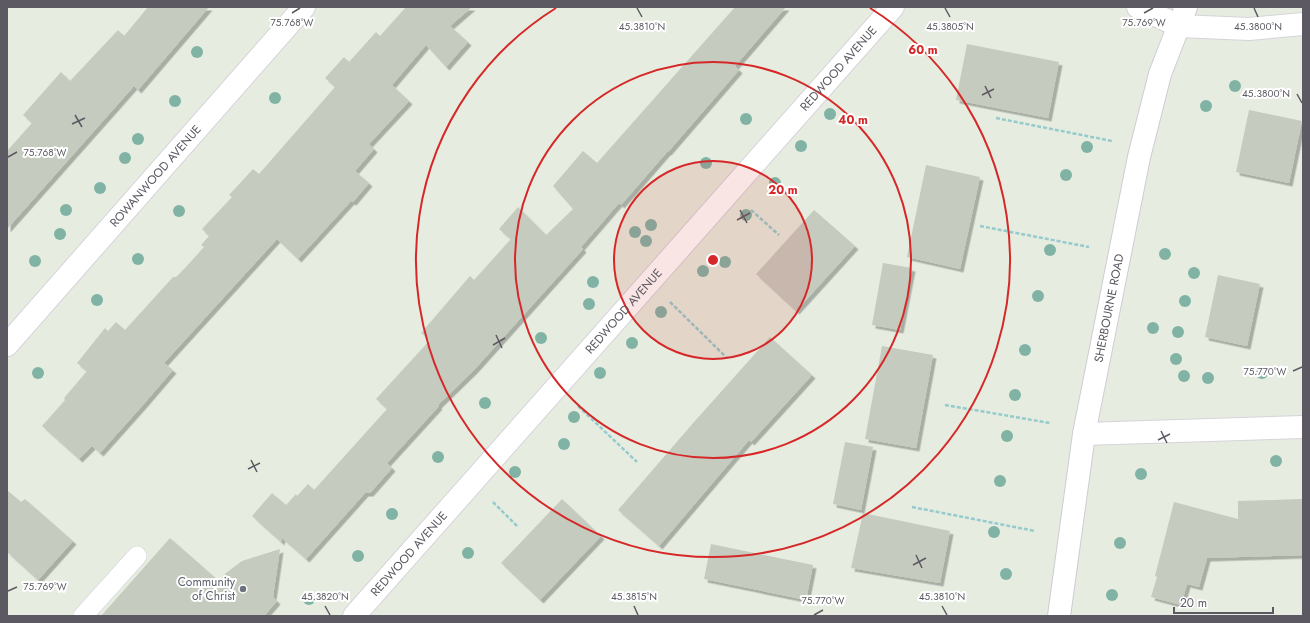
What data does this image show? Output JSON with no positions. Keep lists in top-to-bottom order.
{
  "streets": {
    "street": ["REDWOOD AVENUE", "ROWANWOOD AVENUE", "SHERBOURNE ROAD"]
  },
  "places": ["Community of Christ"],
  "scale_bar": "20 m",
  "coordinates": [
    "75.768°W",
    "75.769°W",
    "45.3800°N",
    "45.3810°N",
    "45.3805°N",
    "75.770°W",
    "45.3820°N",
    "45.3815°N"
  ],
  "rings": ["60 m", "40 m", "20 m"]
}
